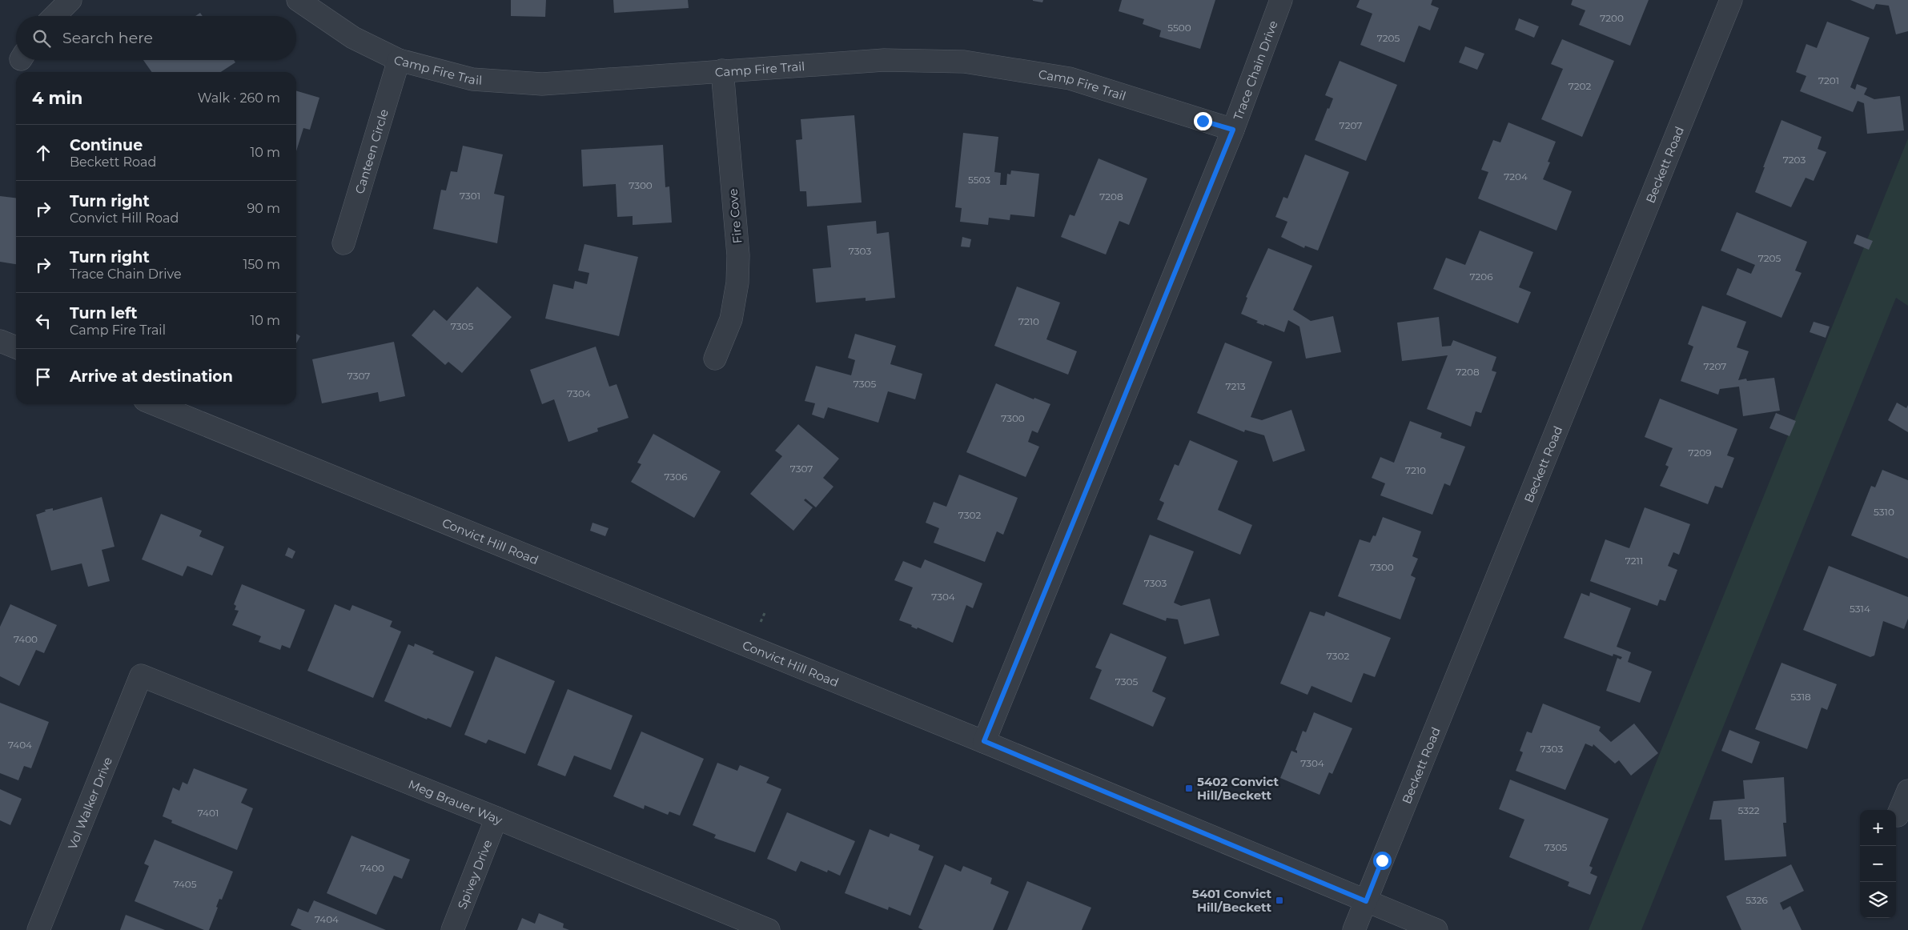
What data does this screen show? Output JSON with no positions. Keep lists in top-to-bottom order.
{
  "streets": {
    "street": [
      "Camp Fire Trail",
      "Trace Chain Drive",
      "Canteen Circle",
      "Beckett Road",
      "Fire Cove",
      "Convict Hill Road",
      "Meg Brauer Way",
      "Vol Walker Drive",
      "Spivey Drive"
    ]
  },
  "crossings": [
    ["Camp Fire Trail", "Trace Chain Drive"],
    ["Camp Fire Trail", "Canteen Circle"],
    ["Camp Fire Trail", "Fire Cove"],
    ["Trace Chain Drive", "Convict Hill Road"],
    ["Beckett Road", "Convict Hill Road"],
    ["Meg Brauer Way", "Vol Walker Drive"],
    ["Meg Brauer Way", "Spivey Drive"]
  ],
  "places": {
    "transit": ["5402 Convict Hill/Beckett", "5401 Convict Hill/Beckett"]
  },
  "house_numbers": [
    "7200",
    "5500",
    "7205",
    "7201",
    "7202",
    "7207",
    "7203",
    "7204",
    "5503",
    "7300",
    "7301",
    "7208",
    "7303",
    "7205",
    "7206",
    "7210",
    "7305",
    "7207",
    "7208",
    "7307",
    "7305",
    "7213",
    "7304",
    "7300",
    "7209",
    "7307",
    "7210",
    "7306",
    "5310",
    "7302",
    "7211",
    "7300",
    "7303",
    "7304",
    "5314",
    "7400",
    "7302",
    "7305",
    "5318",
    "7404",
    "7303",
    "7304",
    "5322",
    "7401",
    "7305",
    "7400",
    "7405",
    "5326",
    "7404"
  ],
  "page": {
    "search": "Search here",
    "heading": ["4 min", "Walk · 260 m"],
    "list": [
      ["Continue", "Beckett Road", "10 m"],
      ["Turn right", "Convict Hill Road", "90 m"],
      ["Turn right", "Trace Chain Drive", "150 m"],
      ["Turn left", "Camp Fire Trail", "10 m"],
      "Arrive at destination"
    ],
    "map_buttons": ["+", "−"]
  }
}
